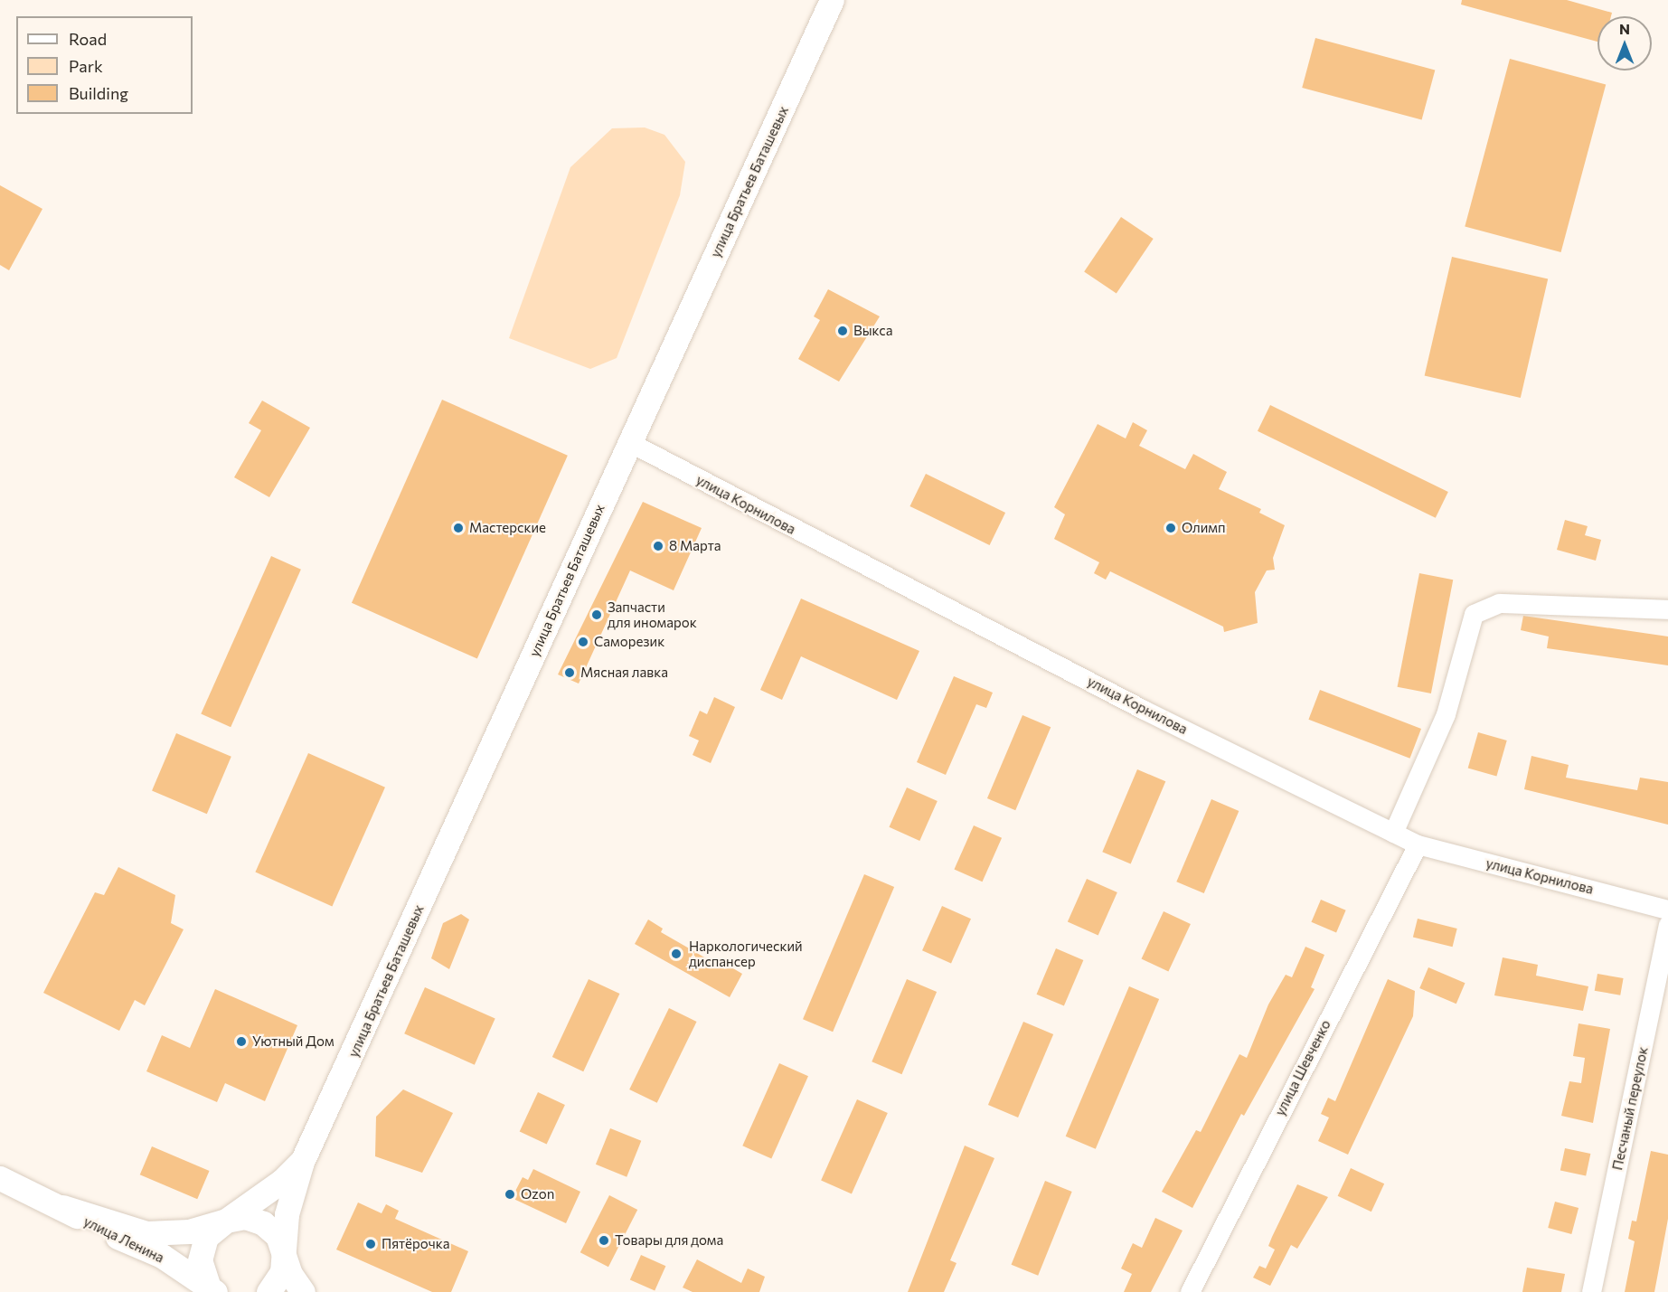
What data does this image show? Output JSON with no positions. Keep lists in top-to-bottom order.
{
  "streets": {
    "street": [
      "улица Братьев Баташевых",
      "улица Корнилова",
      "улица Шевченко",
      "Песчаный переулок",
      "улица Ленина"
    ]
  },
  "crossings": [
    ["улица Братьев Баташевых", "улица Корнилова"],
    ["улица Братьев Баташевых", "улица Ленина"],
    ["улица Корнилова", "улица Шевченко"]
  ],
  "places": [
    "Выкса",
    "Мастерские",
    "Олимп",
    "8 Марта",
    "Запчасти для иномарок",
    "Саморезик",
    "Мясная лавка",
    "Наркологический диспансер",
    "Уютный Дом",
    "Ozon",
    "Товары для дома",
    "Пятёрочка"
  ],
  "legend": ["Road", "Park", "Building"],
  "north": "top"
}
